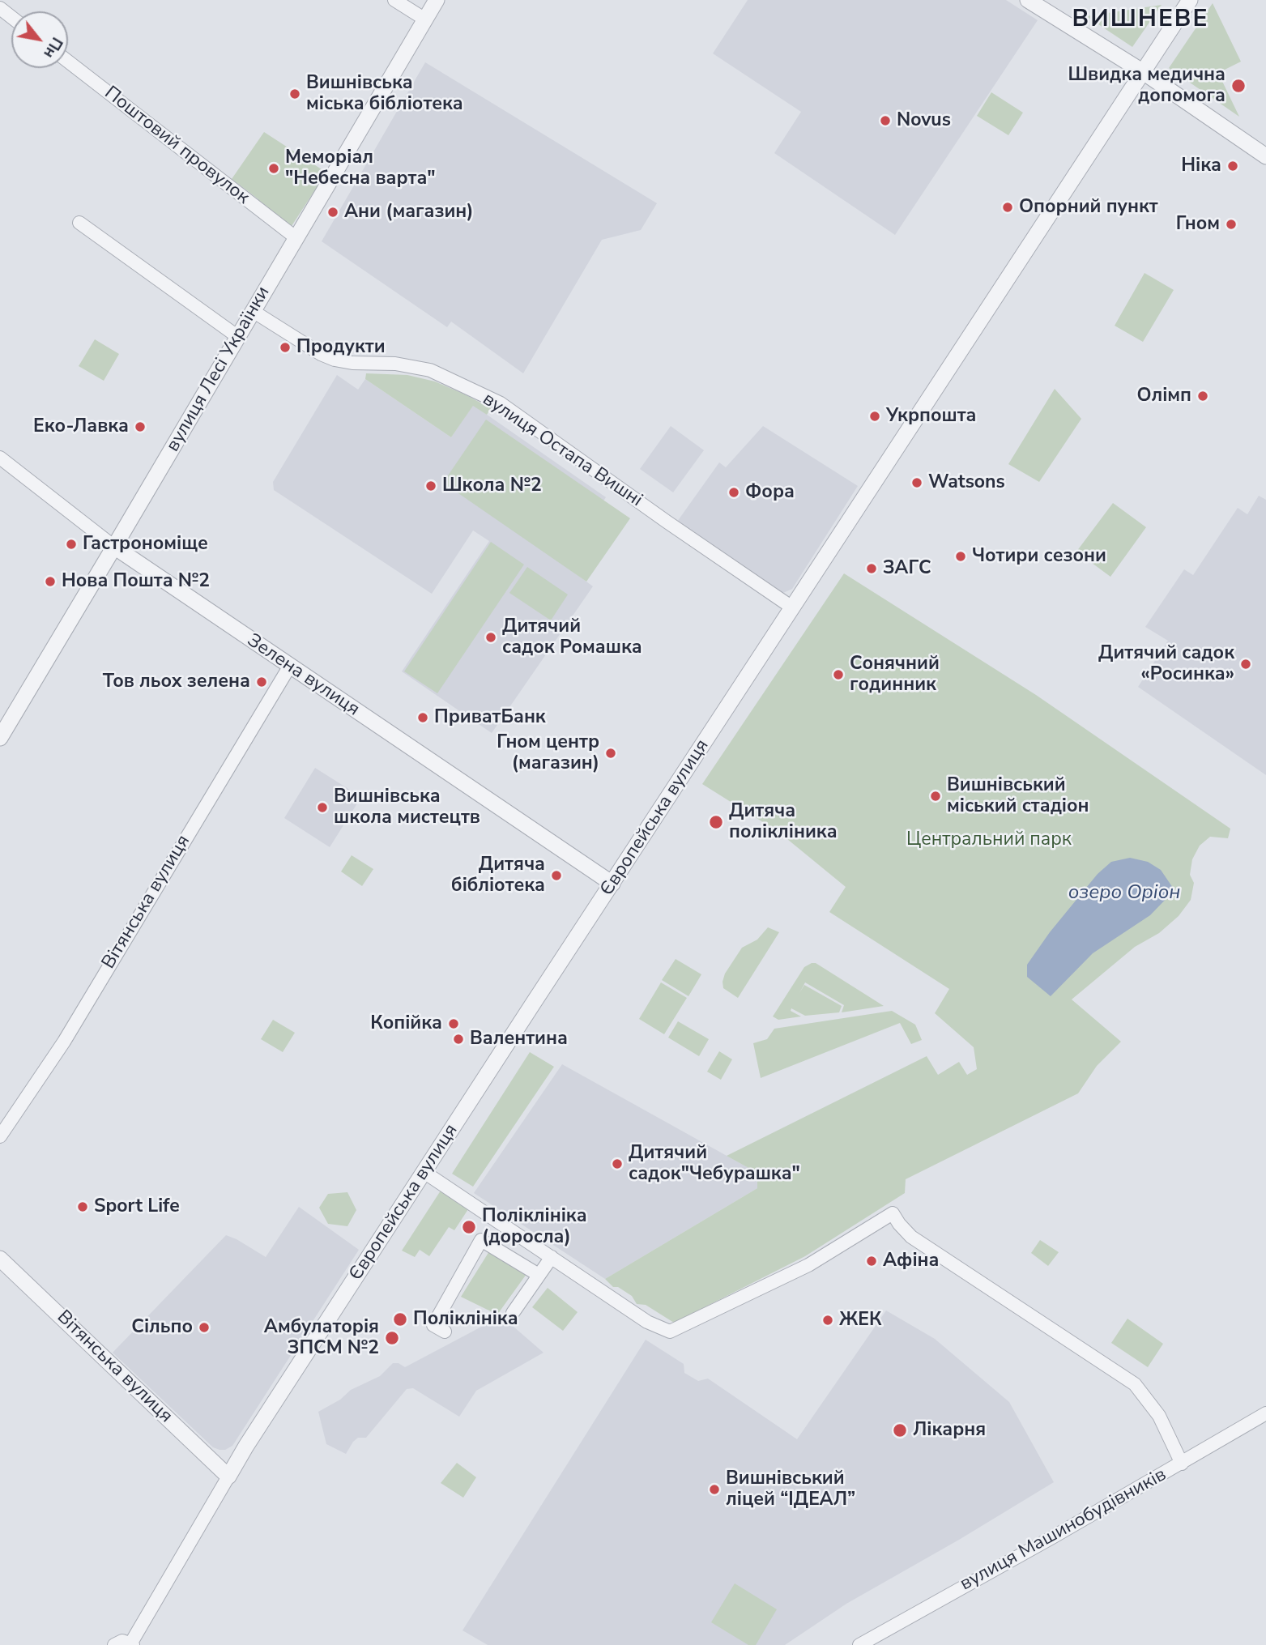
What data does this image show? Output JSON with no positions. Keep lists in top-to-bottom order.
{
  "streets": {
    "street": [
      "Поштовий провулок",
      "вулиця Лесі Українки",
      "вулиця Остапа Вишні",
      "Зелена вулиця",
      "Європейська вулиця",
      "Вітянська вулиця",
      "вулиця Машинобудівників"
    ]
  },
  "crossings": [
    ["Поштовий провулок", "вулиця Лесі Українки"],
    ["вулиця Лесі Українки", "вулиця Остапа Вишні"],
    ["вулиця Лесі Українки", "Зелена вулиця"],
    ["вулиця Остапа Вишні", "Європейська вулиця"],
    ["Зелена вулиця", "Європейська вулиця"],
    ["Зелена вулиця", "Вітянська вулиця"],
    ["Європейська вулиця", "Вітянська вулиця"]
  ],
  "districts": ["ВИШНЕВЕ"],
  "water": ["озеро Оріон"],
  "parks": ["Центральний парк"],
  "places": [
    "Швидка медична допомога",
    "Вишнівська міська бібліотека",
    "Novus",
    "Ніка",
    "Меморіал \"Небесна варта\"",
    "Опорний пункт",
    "Ани (магазин)",
    "Гном",
    "Продукти",
    "Олімп",
    "Укрпошта",
    "Еко-Лавка",
    "Watsons",
    "Школа №2",
    "Фора",
    "Гастрономіще",
    "Чотири сезони",
    "ЗАГС",
    "Нова Пошта №2",
    "Дитячий садок Ромашка",
    "Дитячий садок «Росинка»",
    "Сонячний годинник",
    "Тов льох зелена",
    "ПриватБанк",
    "Гном центр (магазин)",
    "Вишнівський міський стадіон",
    "Вишнівська школа мистецтв",
    "Дитяча полікліника",
    "Дитяча бібліотека",
    "Копійка",
    "Валентина",
    "Дитячий садок\"Чебурашка\"",
    "Sport Life",
    "Поліклініка (доросла)",
    "Афіна",
    "Поліклініка",
    "ЖЕК",
    "Сільпо",
    "Амбулаторія ЗПСМ №2",
    "Лікарня",
    "Вишнівський ліцей “ІДЕАЛ”"
  ],
  "north": "bottom right"
}
